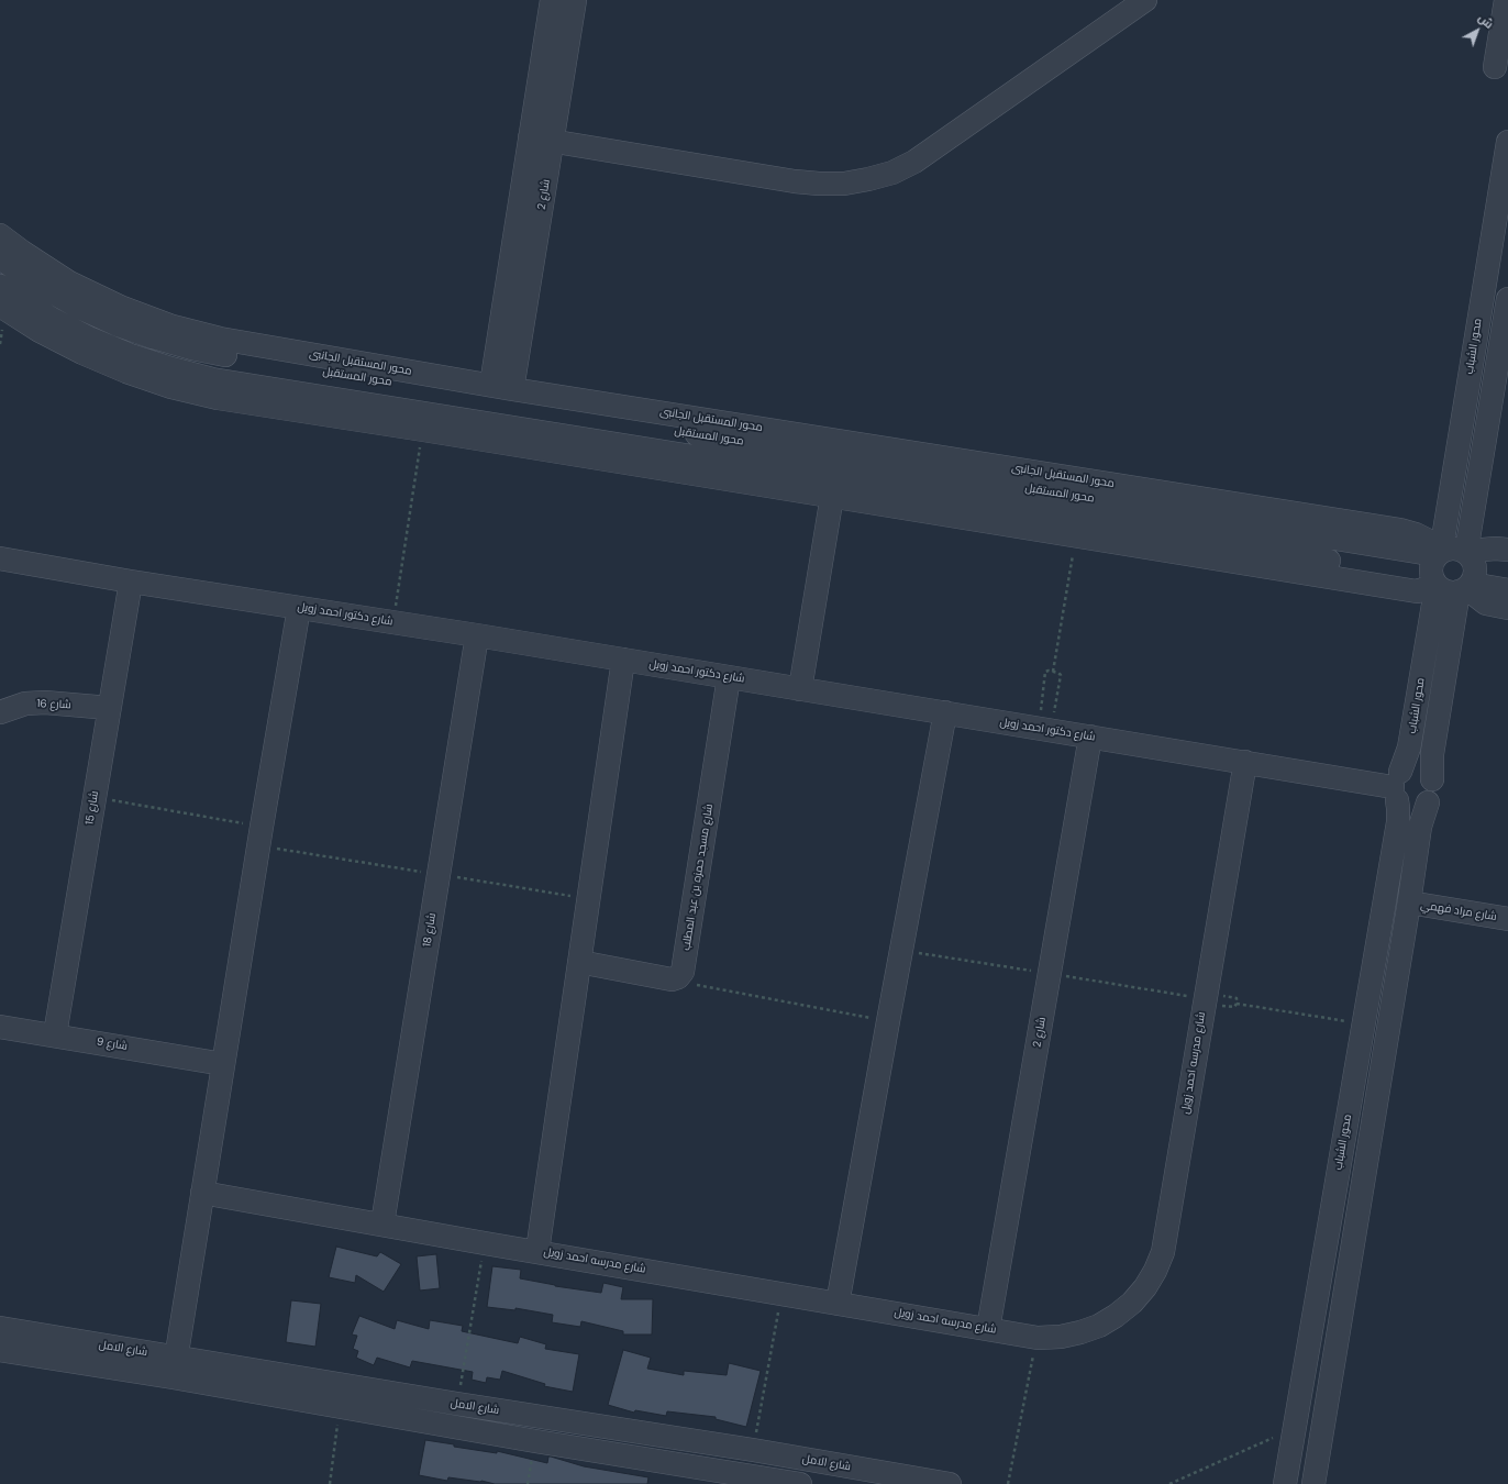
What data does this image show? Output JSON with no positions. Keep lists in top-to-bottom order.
{
  "streets": {
    "street": [
      "شارع 2",
      "محور الشباب",
      "محور المستقبل الجانبى",
      "محور المستقبل",
      "شارع دكتور احمد زويل",
      "شارع 16",
      "شارع 15",
      "شارع مسجد حمزه بن عبد المطلب",
      "شارع مراد فهمي",
      "شارع 18",
      "شارع 9",
      "شارع مدرسه احمد زويل",
      "شارع الامل"
    ]
  },
  "crossings": [
    ["شارع 2", "محور المستقبل الجانبى"],
    ["شارع 2", "شارع دكتور احمد زويل"],
    ["شارع 2", "شارع مدرسه احمد زويل"],
    ["محور الشباب", "محور المستقبل الجانبى"],
    ["محور الشباب", "محور المستقبل"],
    ["محور الشباب", "شارع دكتور احمد زويل"],
    ["محور المستقبل الجانبى", "محور المستقبل"],
    ["شارع دكتور احمد زويل", "شارع 15"],
    ["شارع دكتور احمد زويل", "شارع مسجد حمزه بن عبد المطلب"],
    ["شارع دكتور احمد زويل", "شارع 18"],
    ["شارع دكتور احمد زويل", "شارع مدرسه احمد زويل"],
    ["شارع 16", "شارع 15"],
    ["شارع 15", "شارع 9"],
    ["شارع 18", "شارع مدرسه احمد زويل"]
  ],
  "north": "top right"
}
